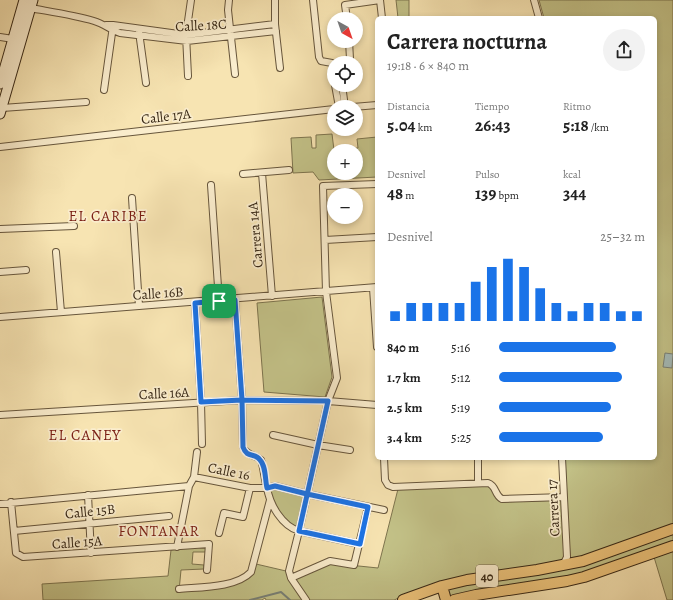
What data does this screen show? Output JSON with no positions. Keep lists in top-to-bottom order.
{
  "streets": {
    "main road": ["40"],
    "street": [
      "Calle 18C",
      "Calle 17A",
      "Carrera 14A",
      "Calle 16B",
      "Calle 16A",
      "Calle 16",
      "Carrera 17",
      "Calle 15B",
      "Calle 15A"
    ]
  },
  "crossings": [
    ["Carrera 14A", "Calle 16B"],
    ["Carrera 17", "40"],
    ["Calle 15B", "Calle 15A"]
  ],
  "districts": ["EL CARIBE", "EL CANEY", "FONTANAR"],
  "north": "bottom right",
  "page": {
    "map_buttons": ["+", "−"],
    "heading": ["Carrera nocturna", "19:18 · 6 × 840 m"],
    "stats": [
      ["Distancia", "5.04 km"],
      ["Tiempo", "26:43"],
      ["Ritmo", "5:18 /km"],
      ["Desnivel", "48 m"],
      ["Pulso", "139 bpm"],
      ["kcal", "344"]
    ],
    "chart": ["Desnivel", "25–32 m"],
    "list": [
      {
        "name": "840 m",
        "note": "5:16"
      },
      {
        "name": "1.7 km",
        "note": "5:12"
      },
      {
        "name": "2.5 km",
        "note": "5:19"
      },
      {
        "name": "3.4 km",
        "note": "5:25"
      }
    ]
  }
}
